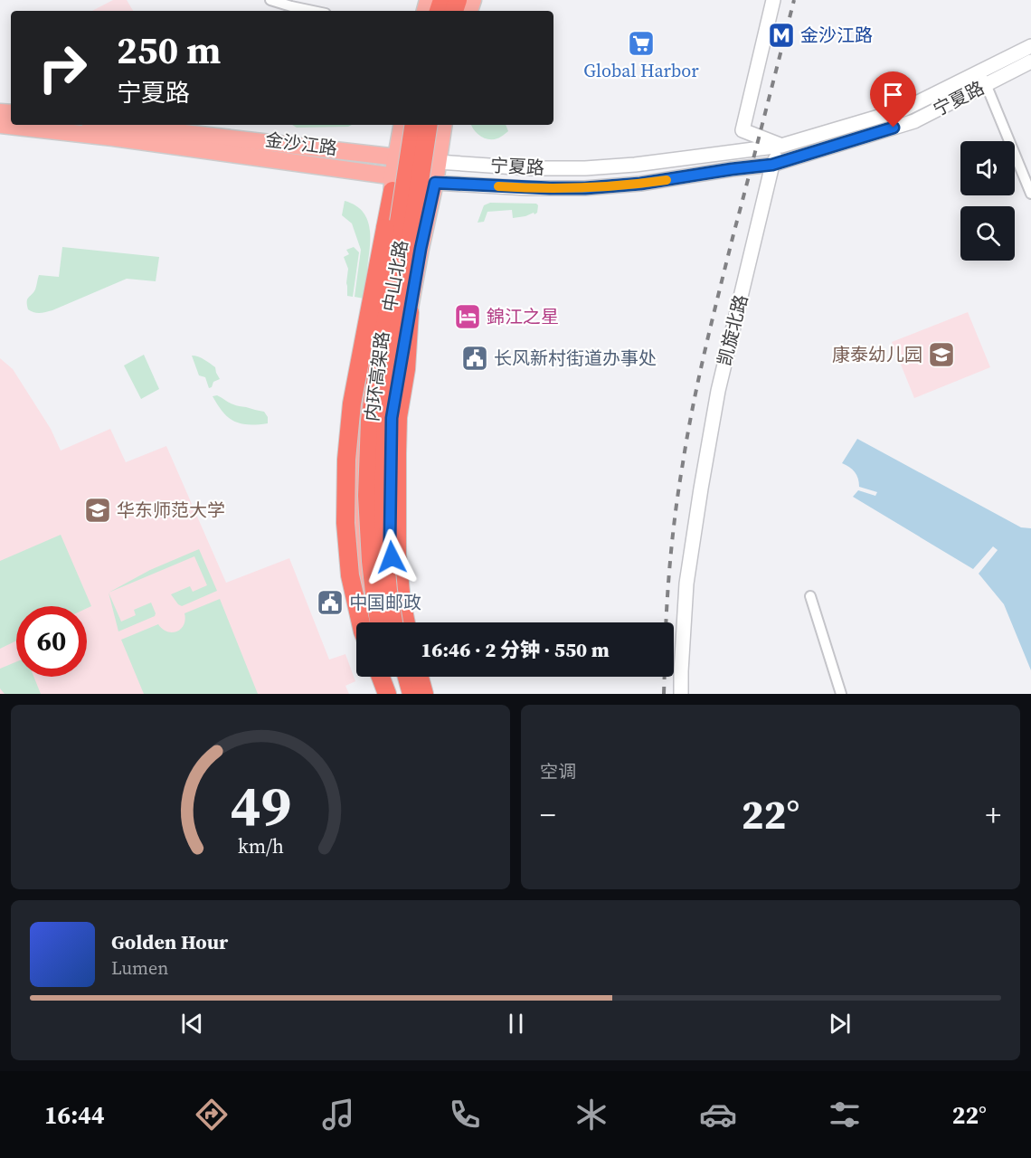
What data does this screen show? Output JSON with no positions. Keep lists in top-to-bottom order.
{
  "streets": {
    "highway": ["内环高架路"],
    "main road": [
      "宁夏路",
      "金沙江路",
      "中山北路",
      "凯旋北路"
    ]
  },
  "crossings": [
    ["宁夏路", "金沙江路"],
    ["宁夏路", "中山北路"],
    ["宁夏路", "凯旋北路"],
    ["金沙江路", "中山北路"]
  ],
  "places": {
    "metro station": ["金沙江路"],
    "supermarket": ["Global Harbor"],
    "hotel": ["錦江之星"],
    "school or university": ["康泰幼儿园", "华东师范大学"],
    "public building": ["长风新村街道办事处", "中国邮政"]
  },
  "page": {
    "turn": ["250 m", "宁夏路"],
    "limit": "60",
    "trip": "16:46 · 2 分钟 · 550 m",
    "tile": "空调",
    "heat": ["−", "22°", "+"],
    "song": ["Golden Hour", "Lumen"],
    "tabs": ["16:44", "22°"],
    "gauge": ["49", "km/h"]
  }
}
